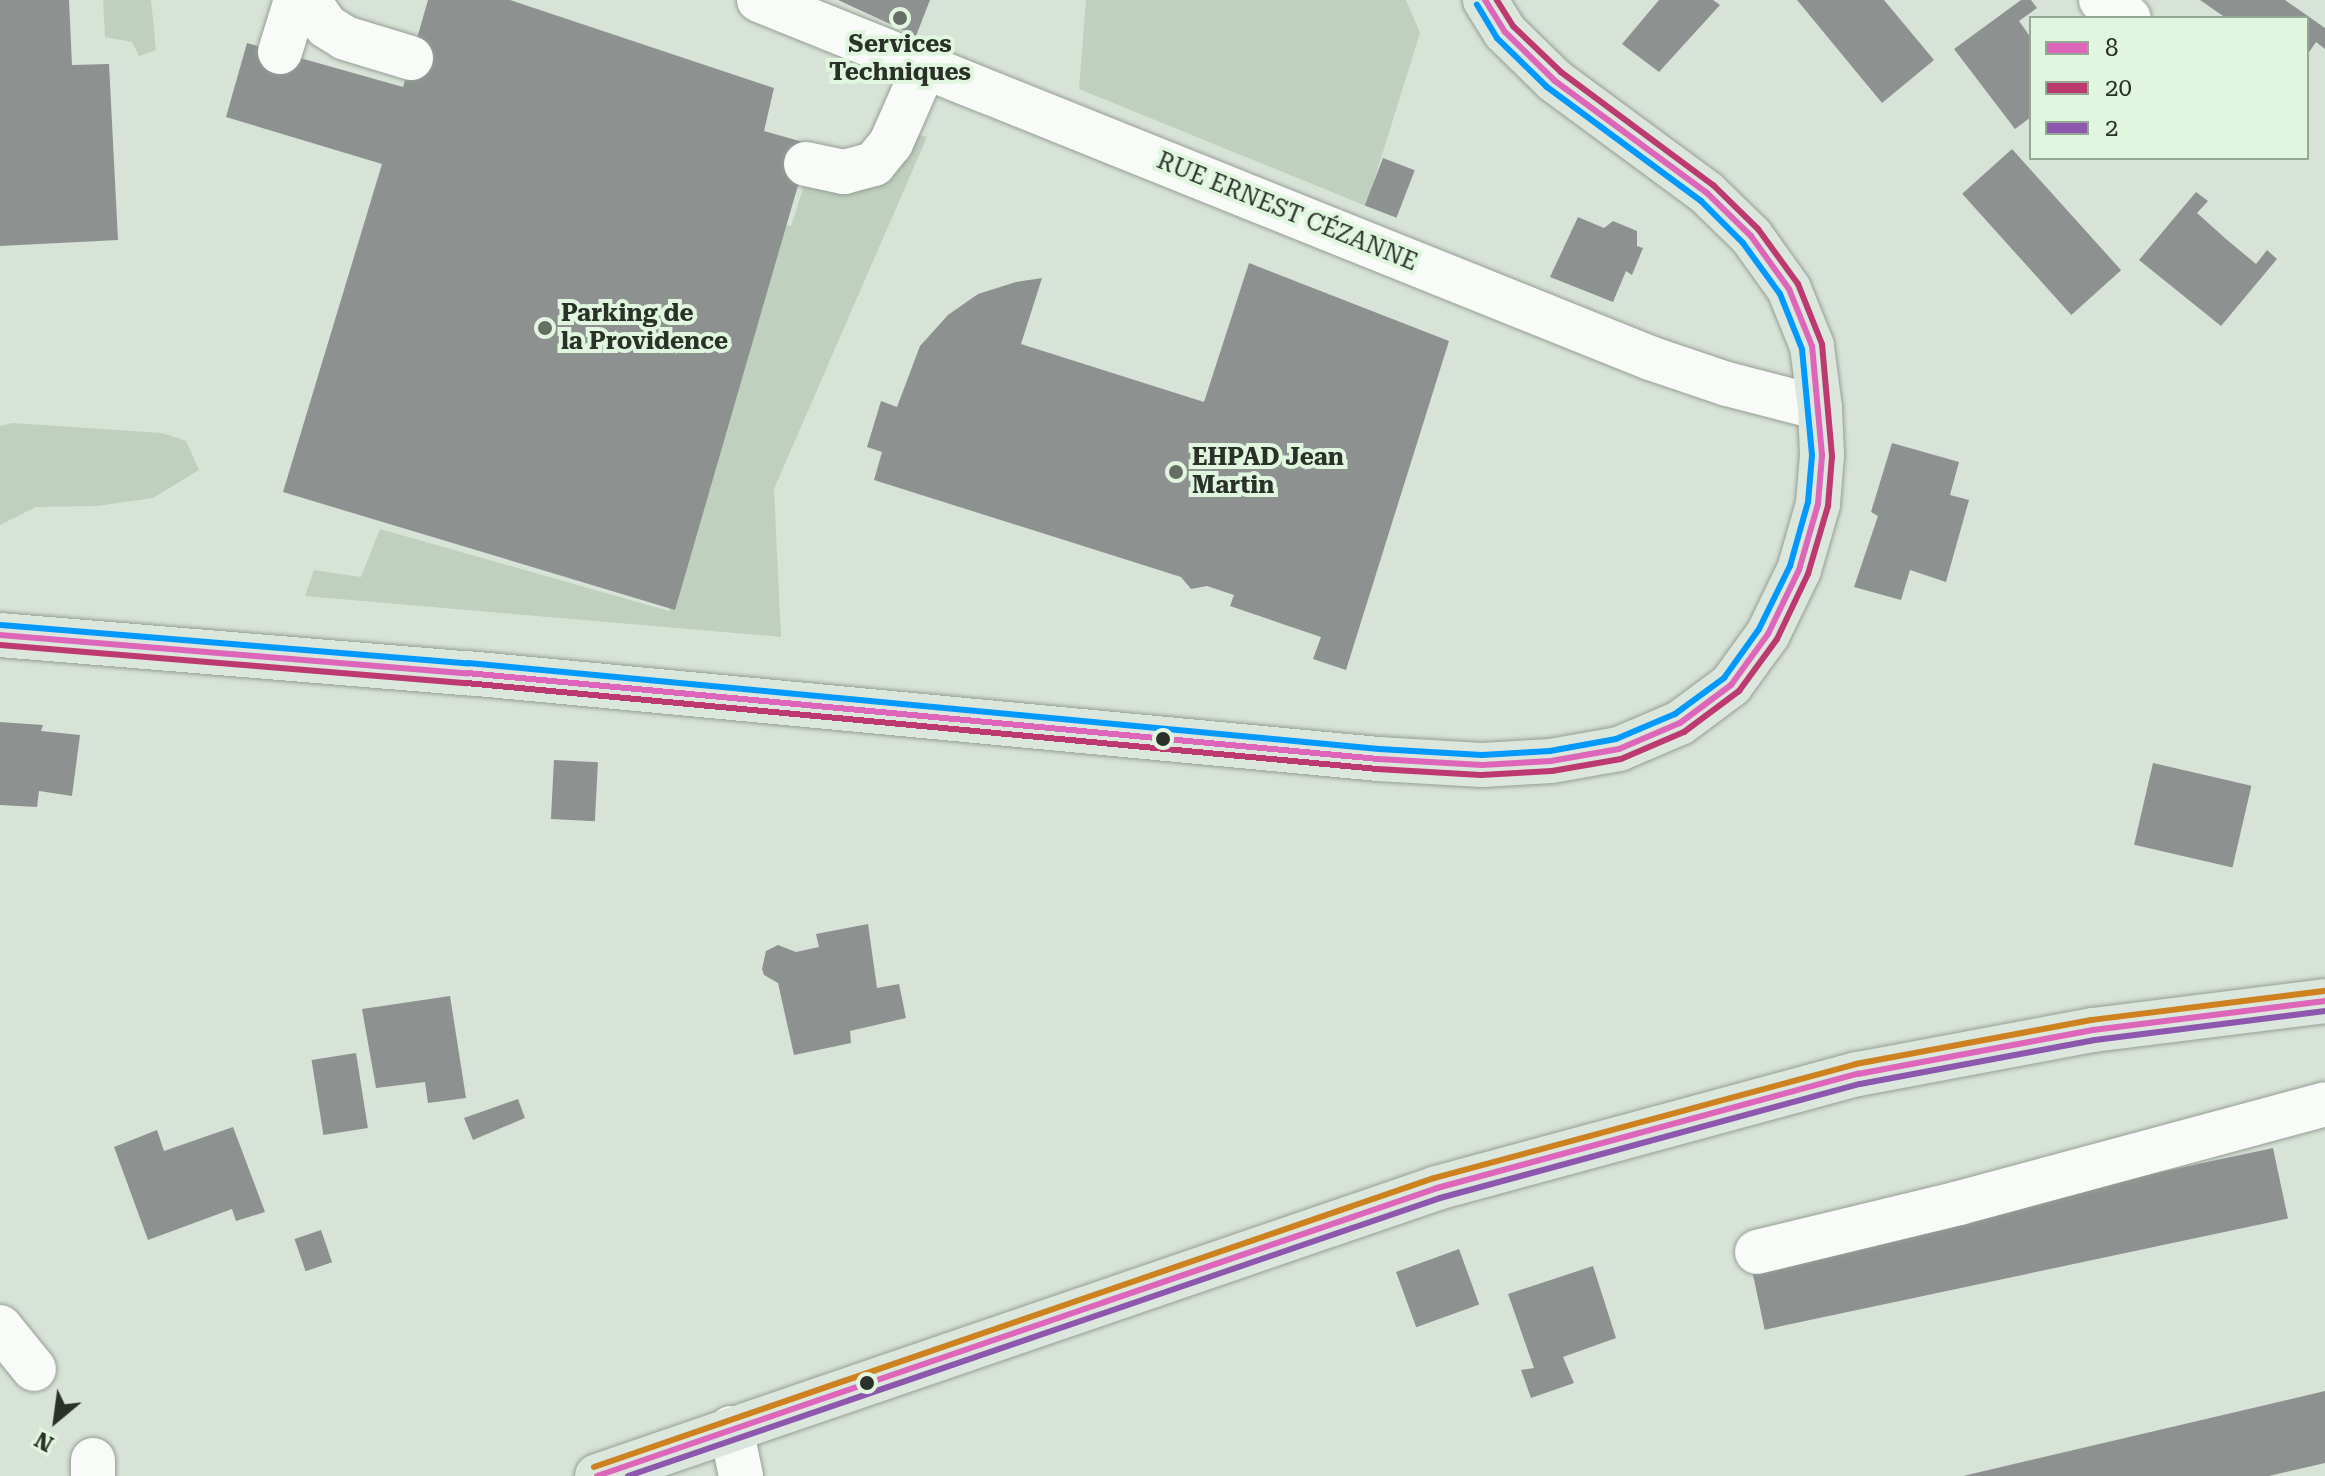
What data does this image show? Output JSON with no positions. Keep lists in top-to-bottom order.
{
  "streets": {
    "street": ["RUE ERNEST CÉZANNE"]
  },
  "places": ["Services Techniques", "Parking de la Providence", "EHPAD Jean Martin"],
  "lines": ["transit line 8", "transit line 20", "transit line 2"],
  "legend": ["8", "20", "2"],
  "north": "bottom left"
}
